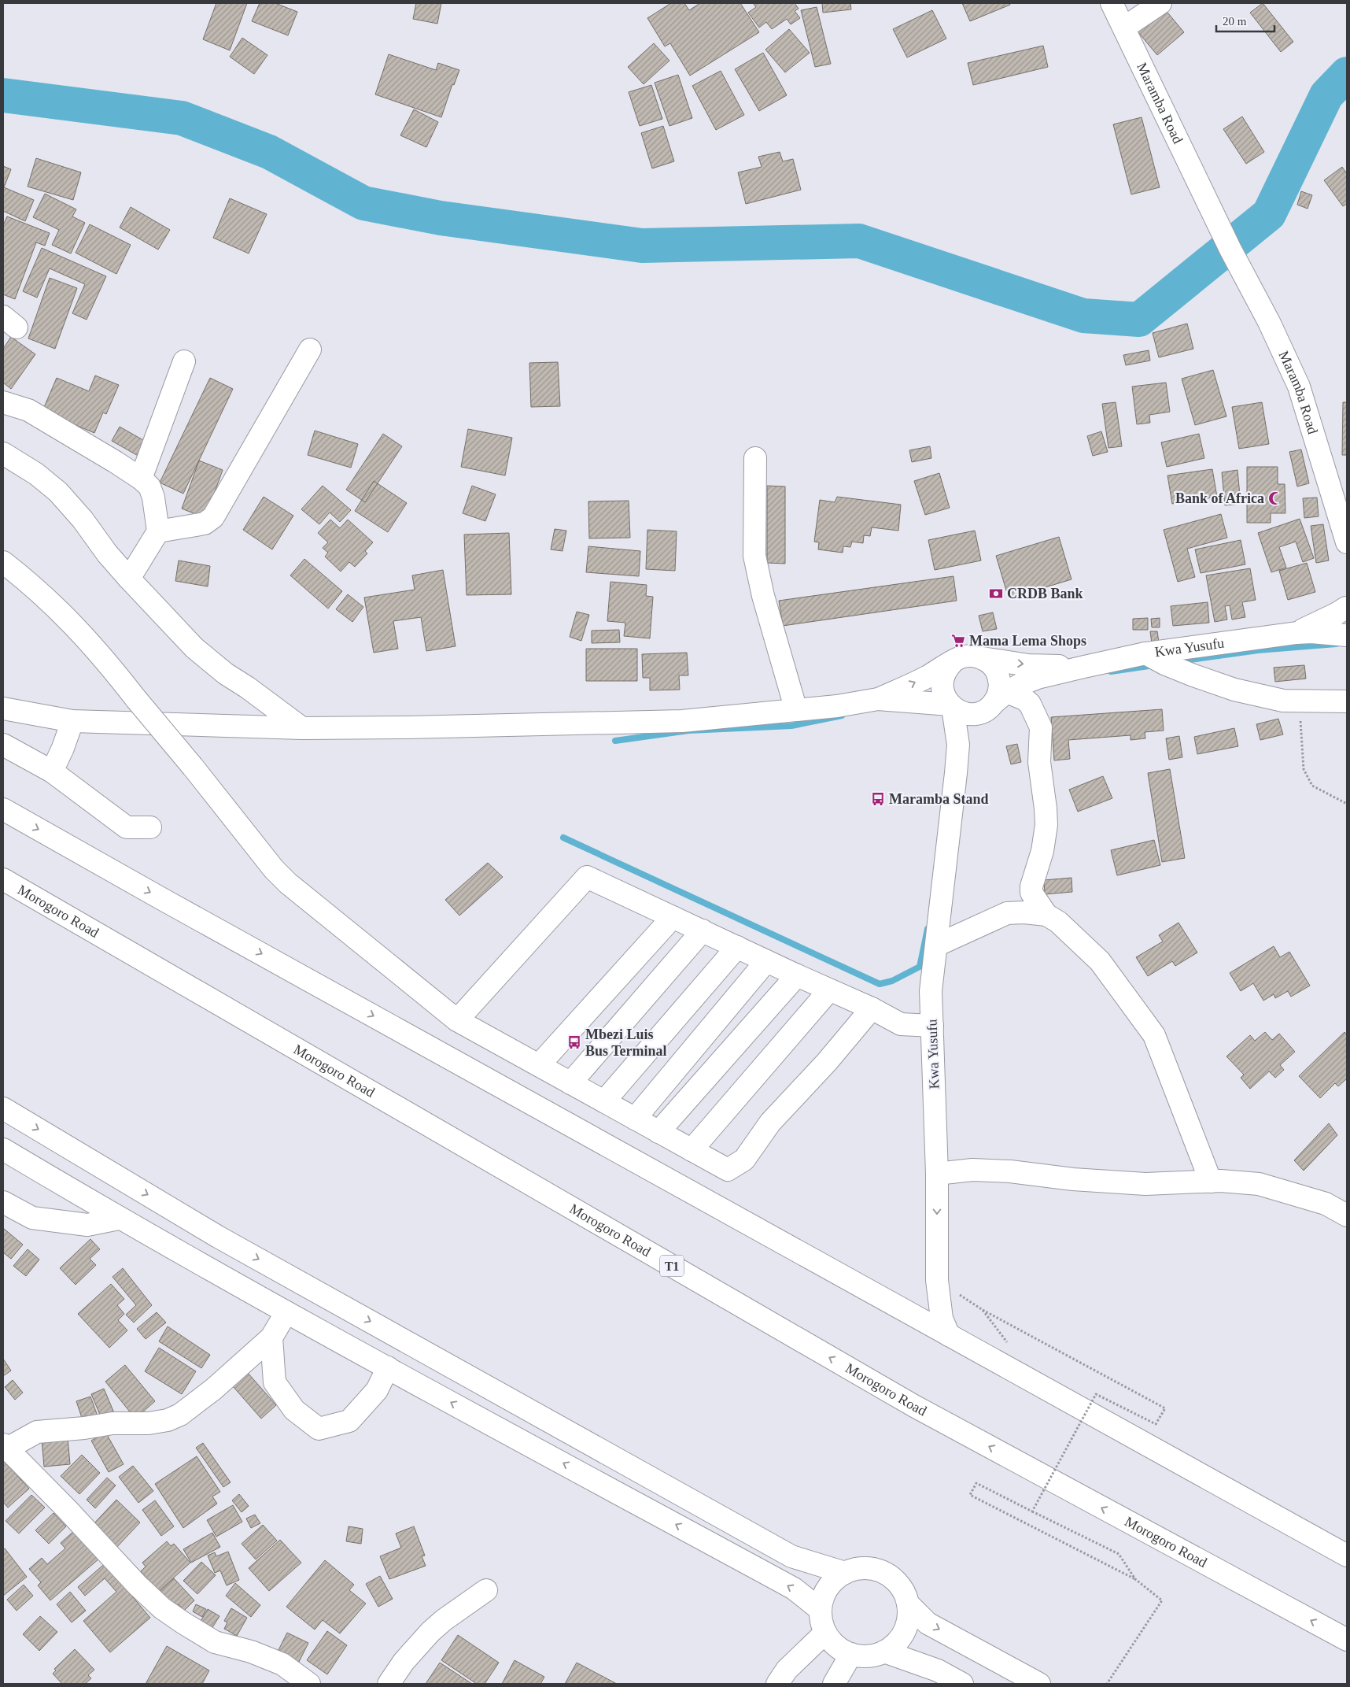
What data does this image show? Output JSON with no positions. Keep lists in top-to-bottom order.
{
  "streets": {
    "main road": [
      "Maramba Road",
      "Kwa Yusufu",
      "Morogoro Road",
      "T1"
    ]
  },
  "places": {
    "mosque": ["Bank of Africa"],
    "bank": ["CRDB Bank"],
    "supermarket": ["Mama Lema Shops"],
    "bus stop": ["Maramba Stand", "Mbezi Luis Bus Terminal"]
  },
  "scale_bar": "20 m"
}
